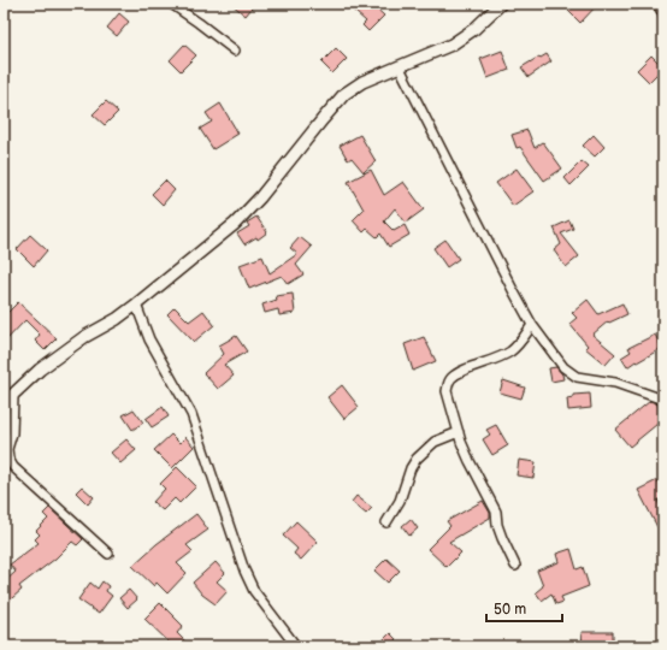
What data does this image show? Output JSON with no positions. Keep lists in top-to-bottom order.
{
  "scale_bar": "50 m"
}
